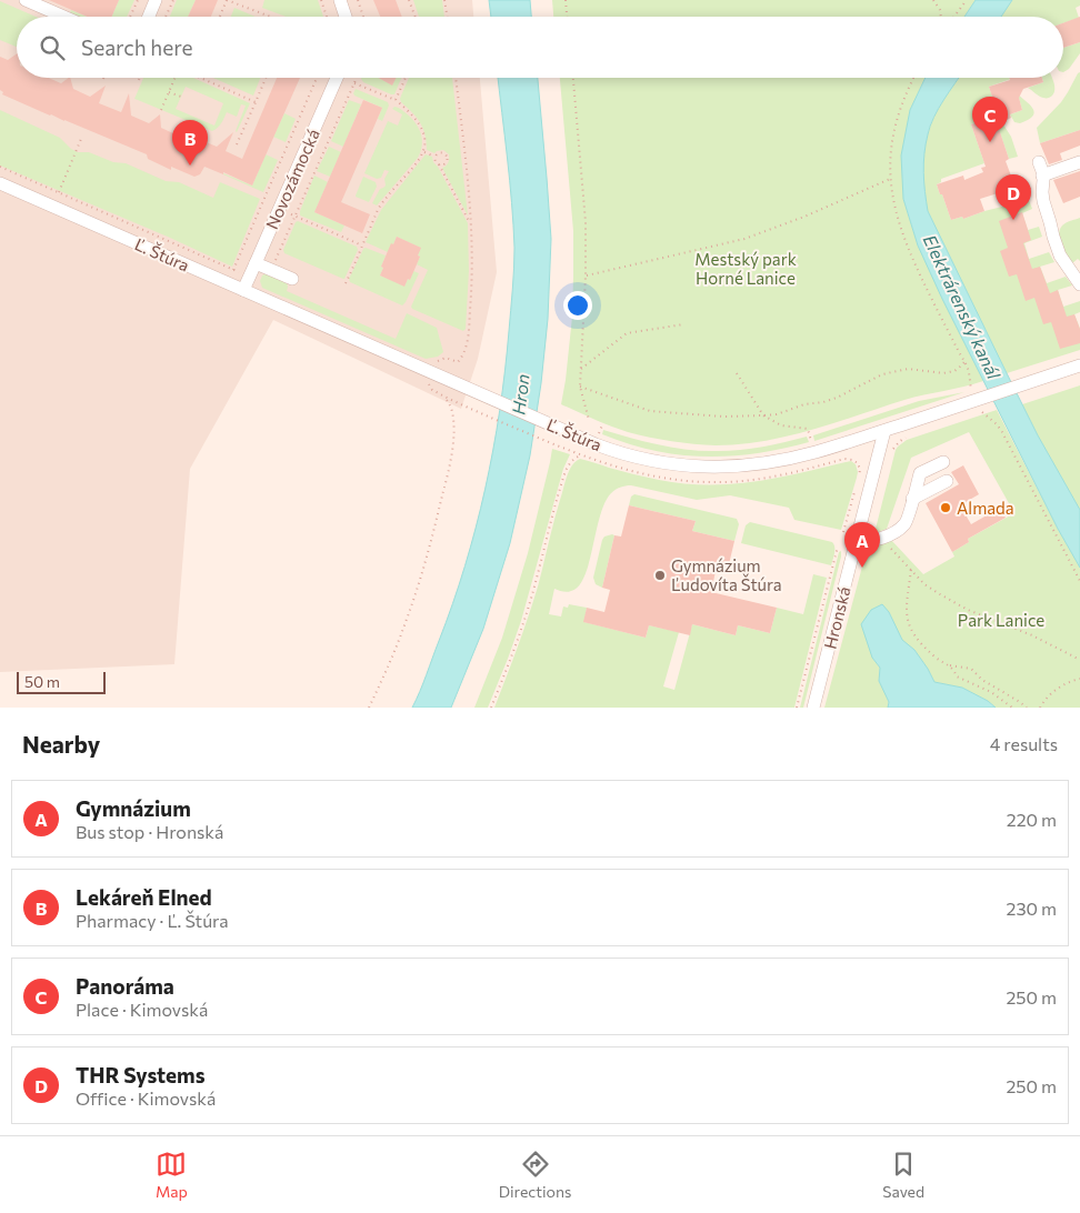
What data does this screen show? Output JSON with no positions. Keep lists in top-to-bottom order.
{
  "streets": {
    "street": ["Novozámocká", "Ľ. Štúra", "Hronská"]
  },
  "crossings": [
    ["Novozámocká", "Ľ. Štúra"],
    ["Ľ. Štúra", "Hronská"]
  ],
  "water": ["Elektrárenský kanál", "Hron"],
  "parks": ["Mestský park Horné Lanice", "Park Lanice"],
  "places": ["Almada", "Gymnázium Ľudovíta Štúra"],
  "scale_bar": "50 m",
  "page": {
    "search": "Search here",
    "pins": [
      "C",
      "B",
      "D",
      "A"
    ],
    "scale": "50 m",
    "heading": ["Nearby", "4 results"],
    "list": [
      {
        "mark": "A",
        "name": "Gymnázium",
        "note": "Bus stop · Hronská",
        "value": "220 m"
      },
      {
        "mark": "B",
        "name": "Lekáreň Elned",
        "note": "Pharmacy · Ľ. Štúra",
        "value": "230 m"
      },
      {
        "mark": "C",
        "name": "Panoráma",
        "note": "Place · Kimovská",
        "value": "250 m"
      },
      {
        "mark": "D",
        "name": "THR Systems",
        "note": "Office · Kimovská",
        "value": "250 m"
      }
    ],
    "nav": ["Map", "Directions", "Saved"]
  }
}
